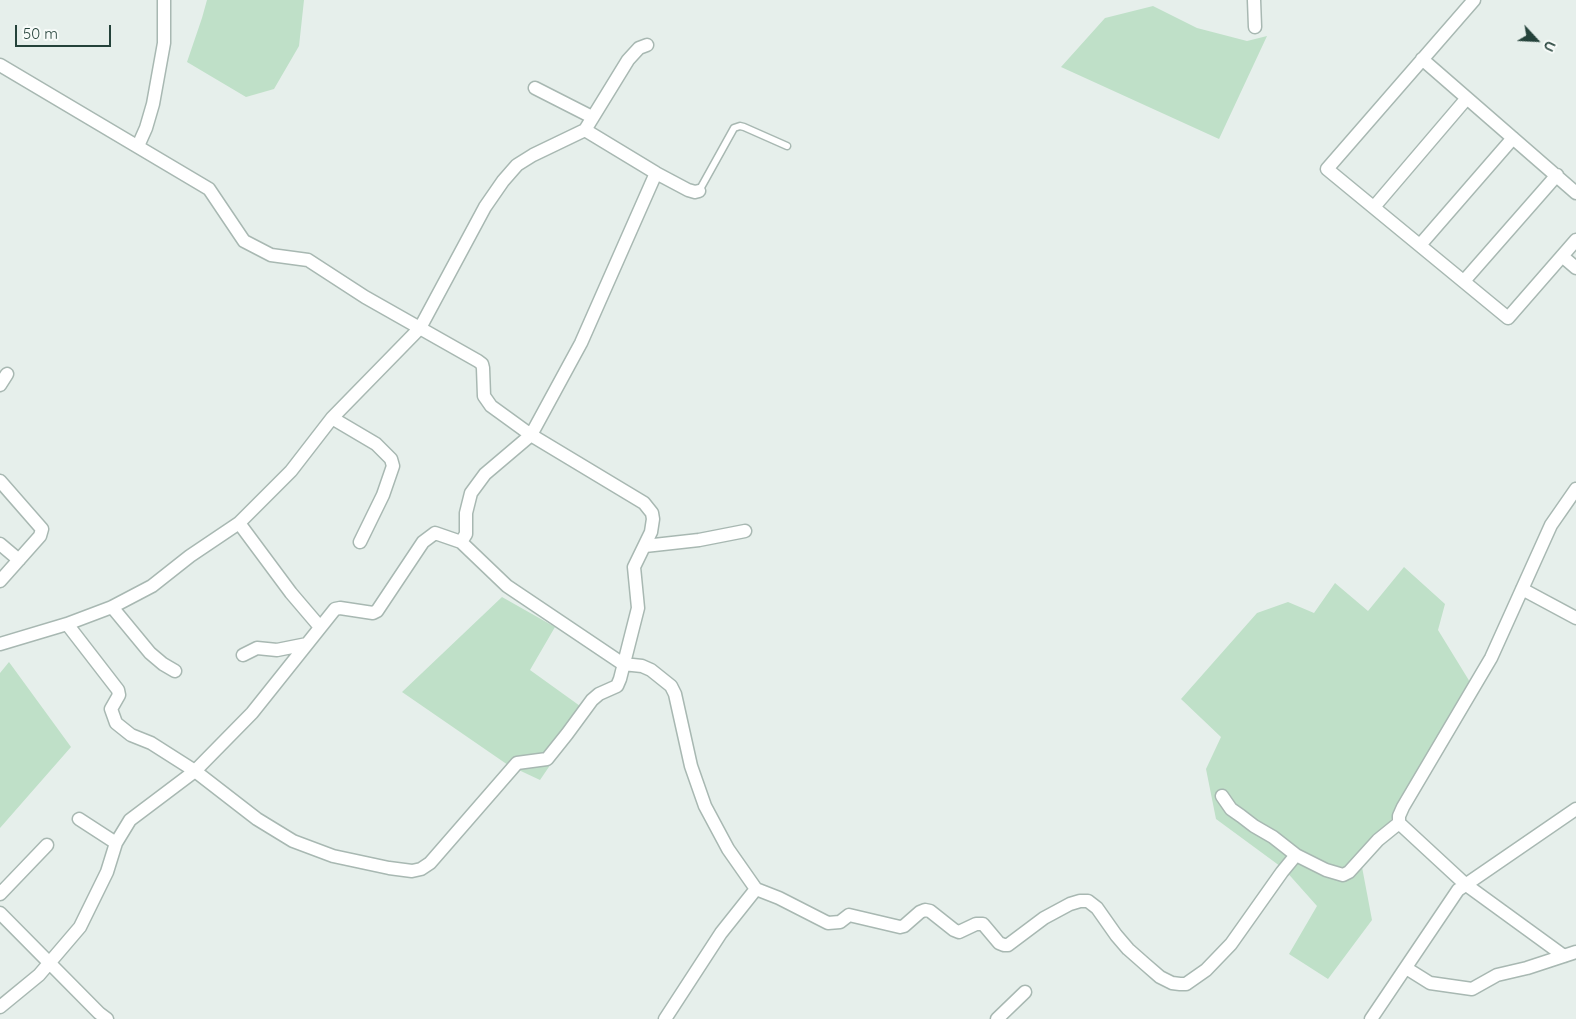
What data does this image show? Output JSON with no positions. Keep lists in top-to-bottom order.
{
  "scale_bar": "50 m",
  "north": "bottom right"
}
